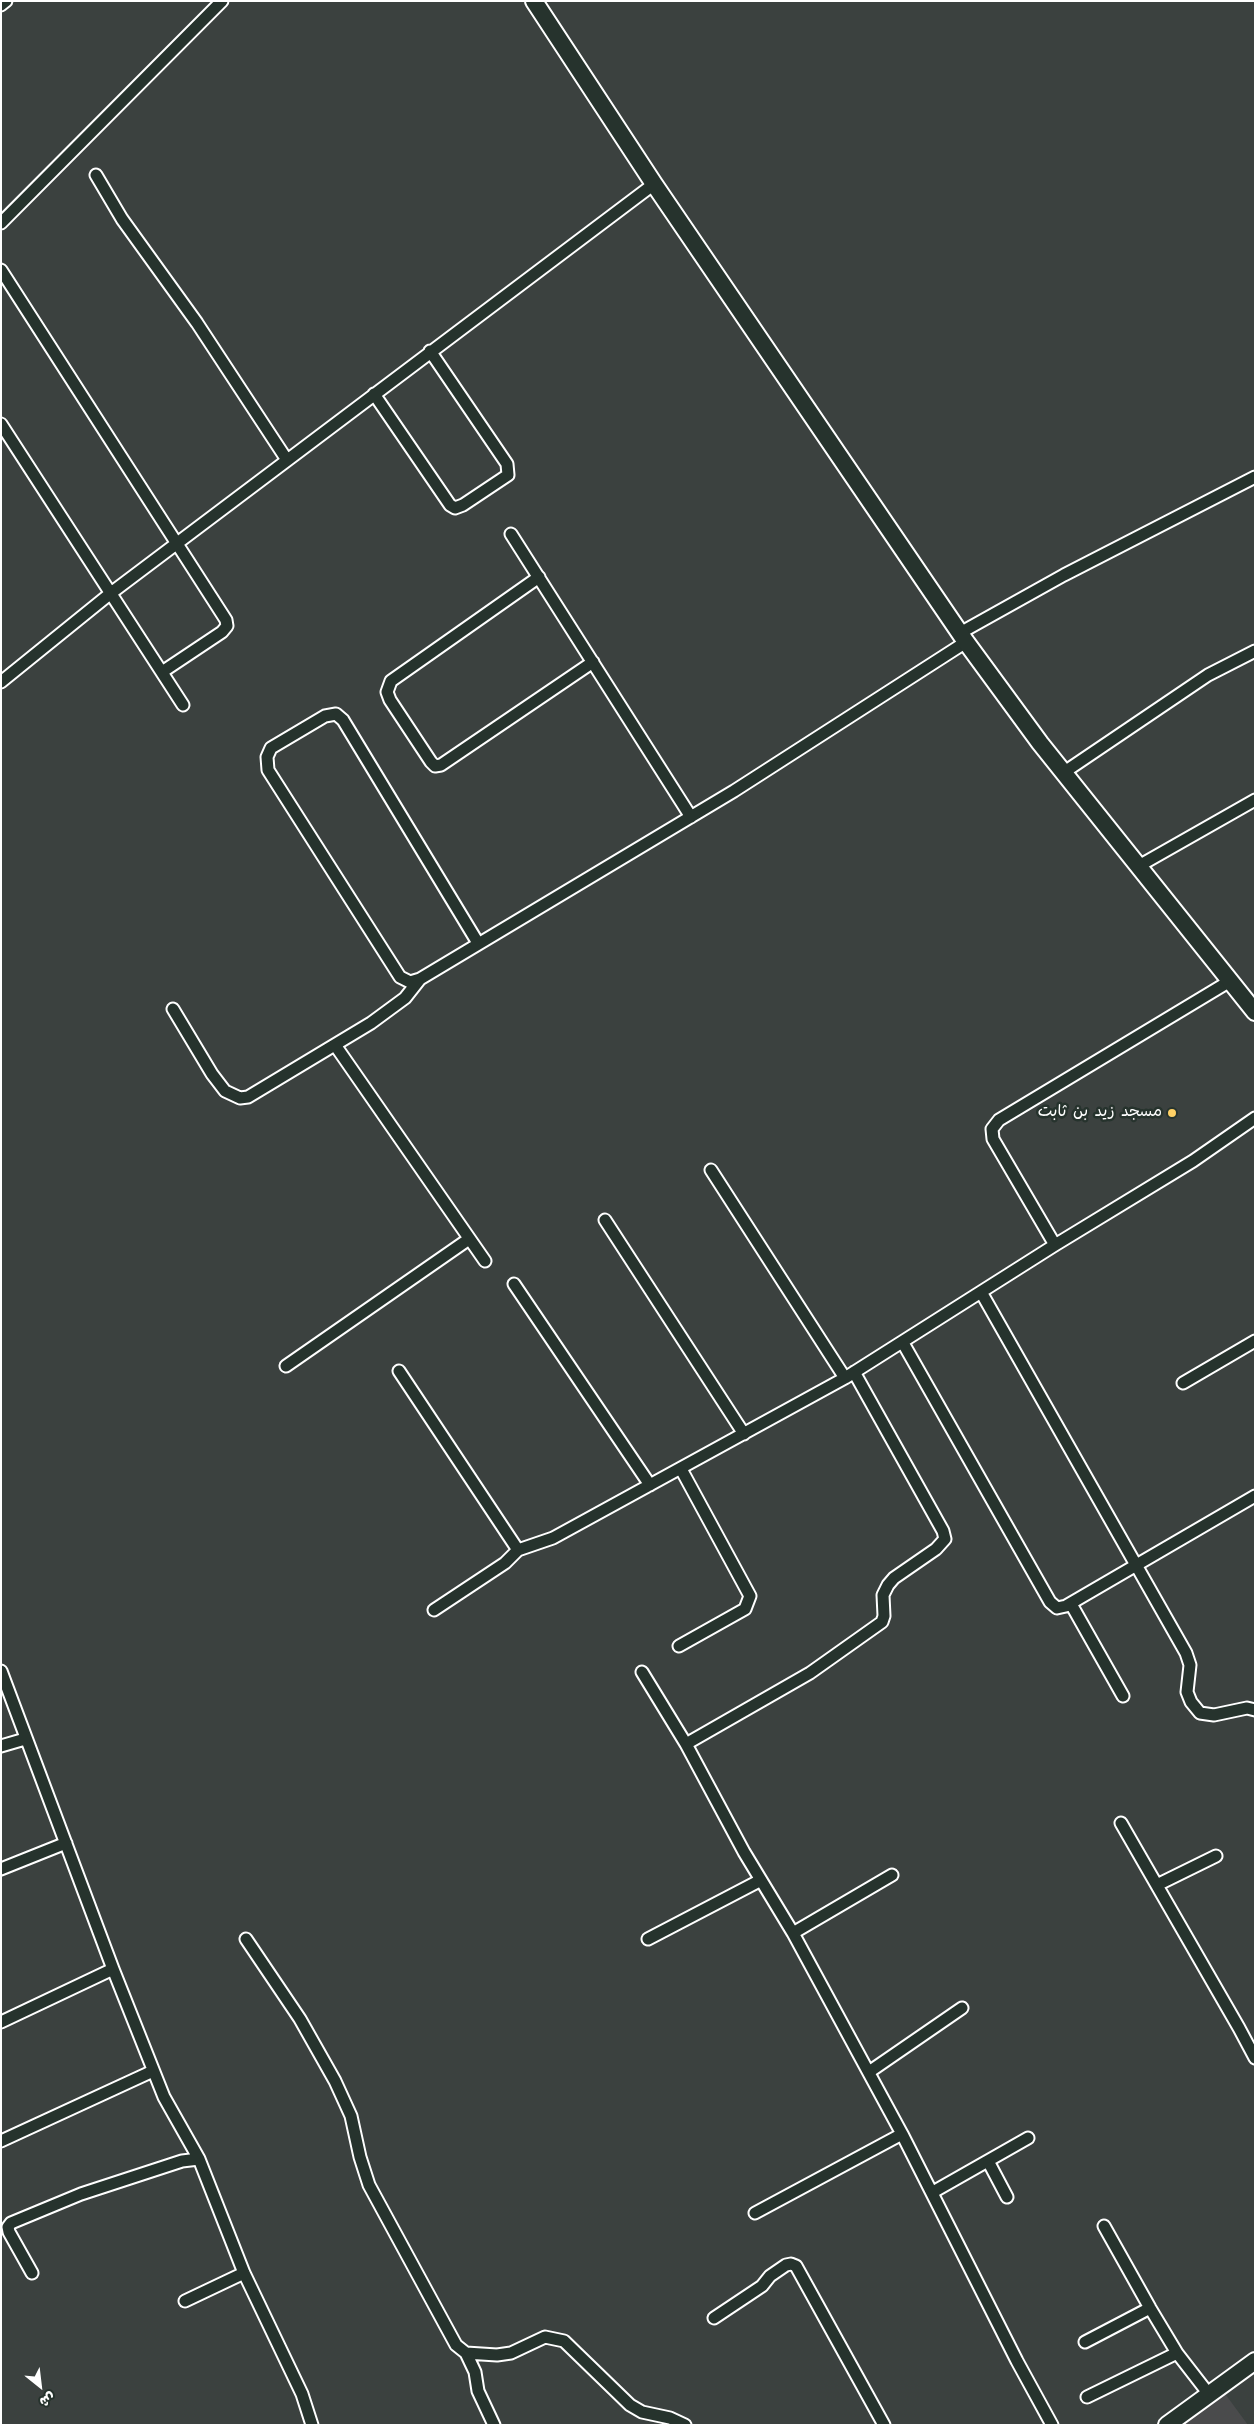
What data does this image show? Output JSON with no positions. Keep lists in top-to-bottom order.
{
  "places": ["مسجد زيد بن ثابت"],
  "north": "bottom right"
}
